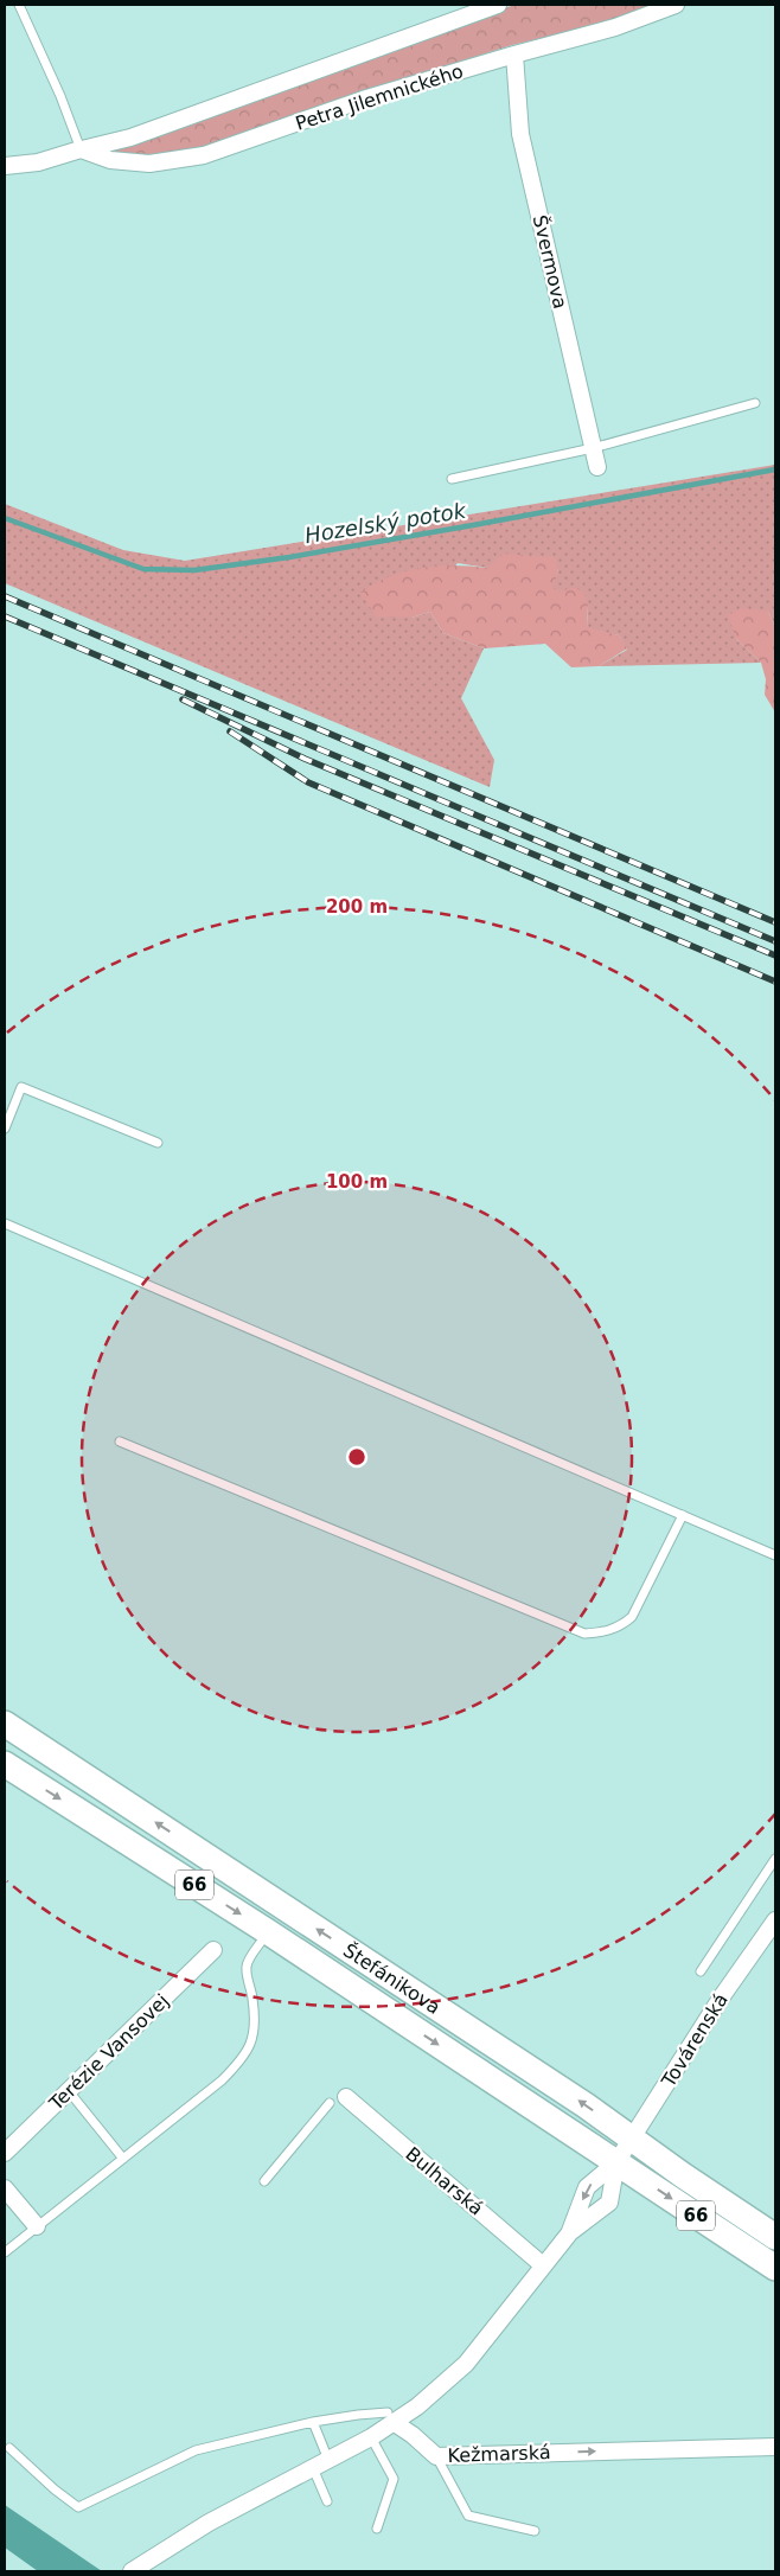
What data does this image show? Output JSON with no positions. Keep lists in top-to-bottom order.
{
  "streets": {
    "main road": ["66", "Štefánikova"],
    "street": [
      "Petra Jilemnického",
      "Švermova",
      "Továrenská",
      "Terézie Vansovej",
      "Bulharská",
      "Kežmarská"
    ]
  },
  "crossings": [
    ["Petra Jilemnického", "Švermova"],
    ["Štefánikova", "Továrenská"],
    ["Továrenská", "Bulharská"],
    ["Továrenská", "Kežmarská"]
  ],
  "one_way": ["Kežmarská"],
  "water": ["Hozelský potok"],
  "rings": ["200 m", "100 m"]
}
